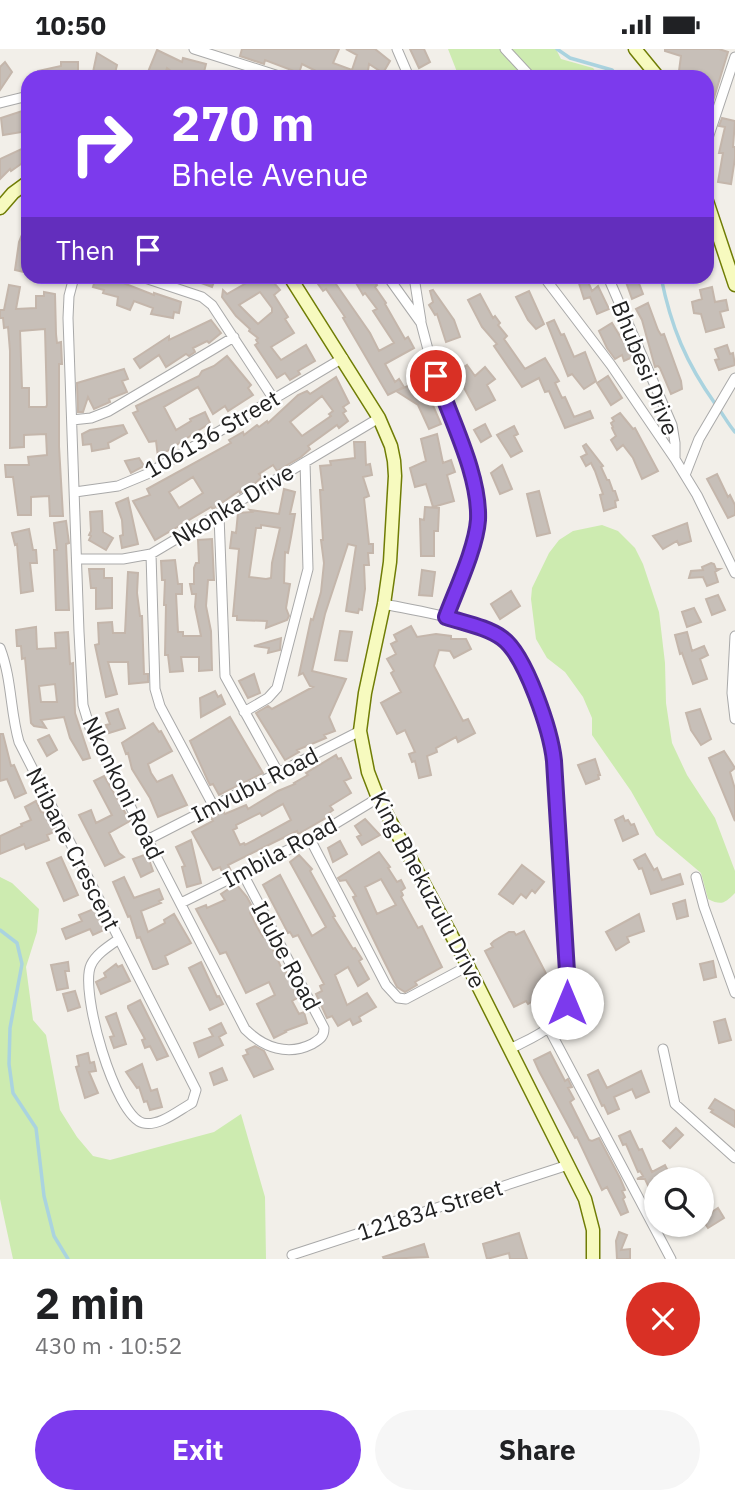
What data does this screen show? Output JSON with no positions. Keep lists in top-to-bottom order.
{
  "streets": {
    "street": [
      "Bhubesi Drive",
      "106136 Street",
      "Nkonka Drive",
      "Imvubu Road",
      "Nkonkoni Road",
      "Ntibane Crescent",
      "Imbila Road",
      "King Bhekuzulu Drive",
      "Idube Road",
      "121834 Street"
    ]
  },
  "crossings": [
    ["106136 Street", "Nkonkoni Road"],
    ["106136 Street", "King Bhekuzulu Drive"],
    ["Nkonka Drive", "Nkonkoni Road"],
    ["Nkonka Drive", "King Bhekuzulu Drive"],
    ["Imvubu Road", "Nkonkoni Road"],
    ["Imvubu Road", "King Bhekuzulu Drive"],
    ["Nkonkoni Road", "Imbila Road"],
    ["Nkonkoni Road", "Idube Road"],
    ["Imbila Road", "King Bhekuzulu Drive"],
    ["Imbila Road", "Idube Road"],
    ["King Bhekuzulu Drive", "121834 Street"]
  ],
  "page": {
    "status": "10:50",
    "turn": ["270 m", "Bhele Avenue"],
    "then": "Then",
    "heading": ["2 min", "430 m · 10:52"],
    "buttons": ["Exit", "Share"]
  }
}
